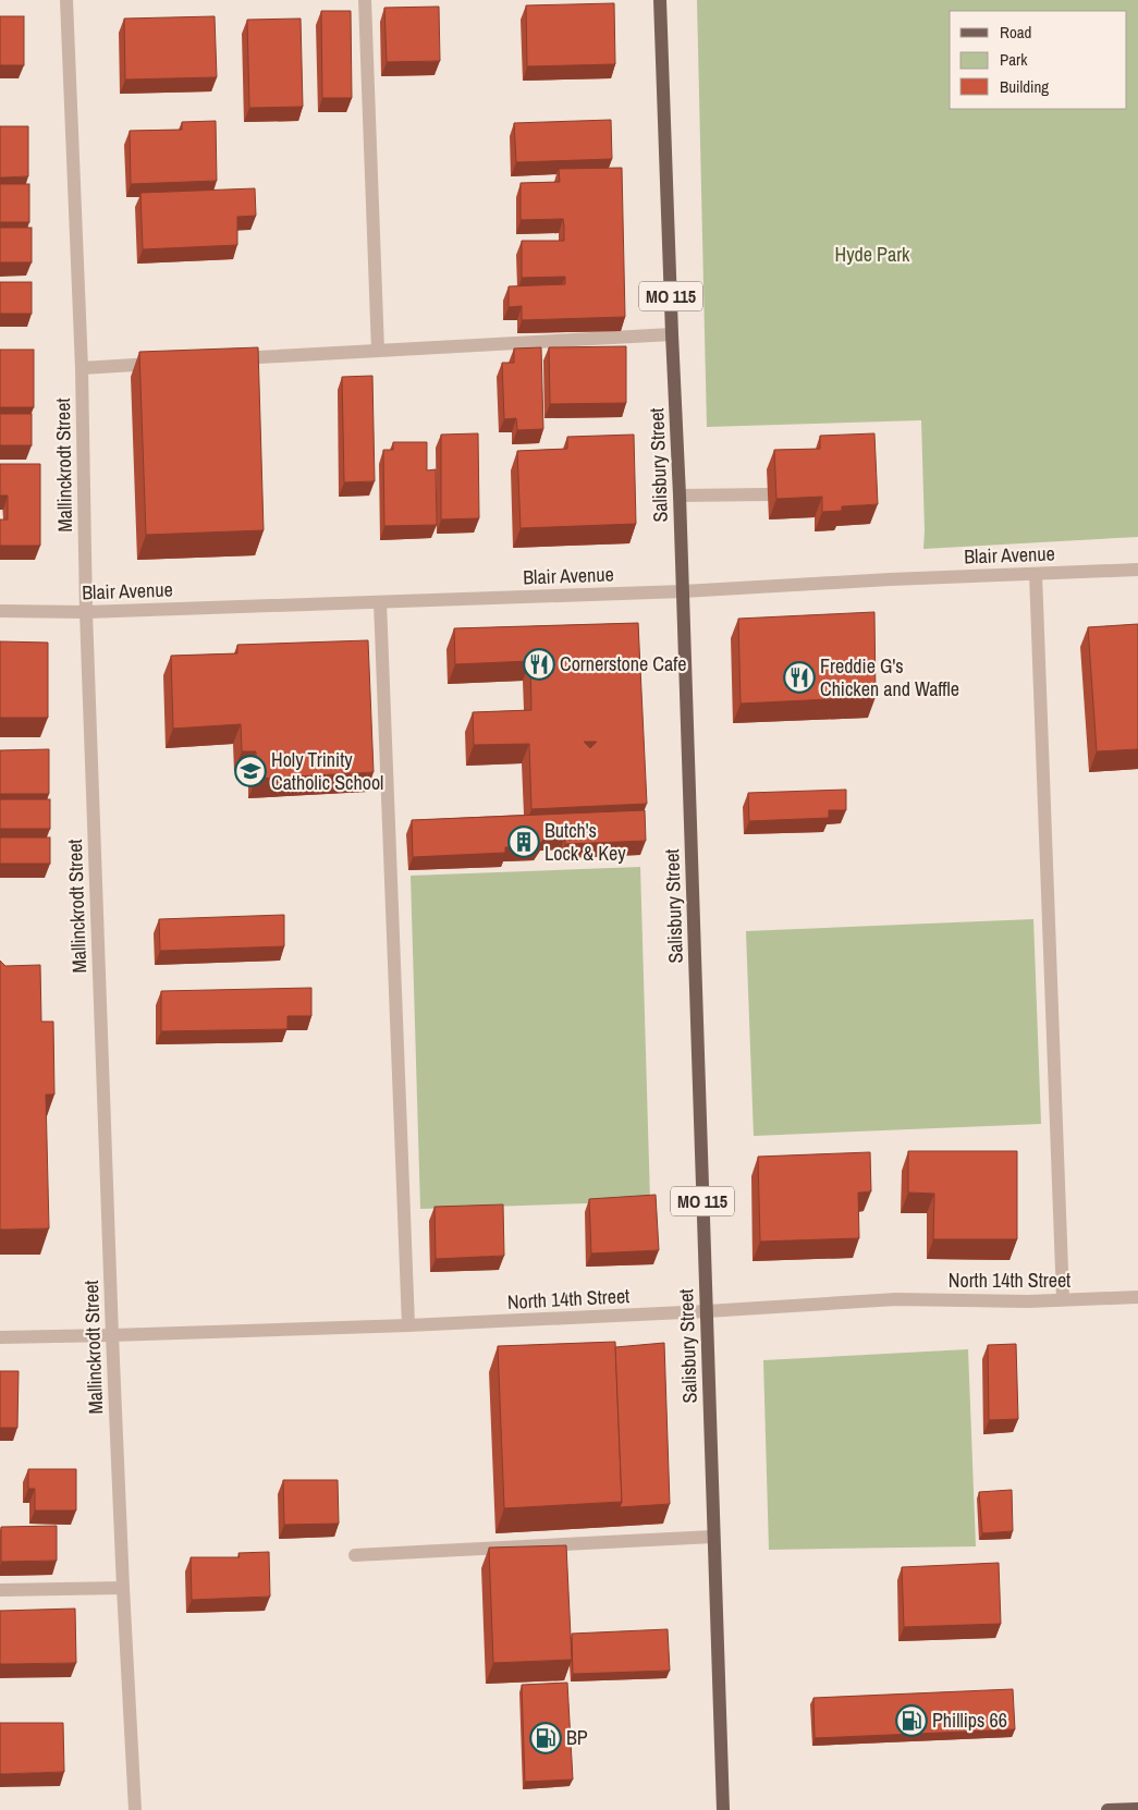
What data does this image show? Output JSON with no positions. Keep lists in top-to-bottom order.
{
  "streets": {
    "main road": ["MO 115", "Salisbury Street"],
    "street": ["Mallinckrodt Street", "Blair Avenue", "North 14th Street"]
  },
  "crossings": [
    ["Mallinckrodt Street", "Blair Avenue"],
    ["Mallinckrodt Street", "North 14th Street"],
    ["Salisbury Street", "Blair Avenue"],
    ["Salisbury Street", "North 14th Street"]
  ],
  "parks": ["Hyde Park"],
  "places": {
    "restaurant": ["Cornerstone Cafe", "Freddie G's Chicken and Waffle"],
    "school or university": ["Holy Trinity Catholic School"],
    "building": ["Butch's Lock & Key"],
    "fuel station": ["Phillips 66", "BP"]
  },
  "legend": ["Road", "Park", "Building"]
}
